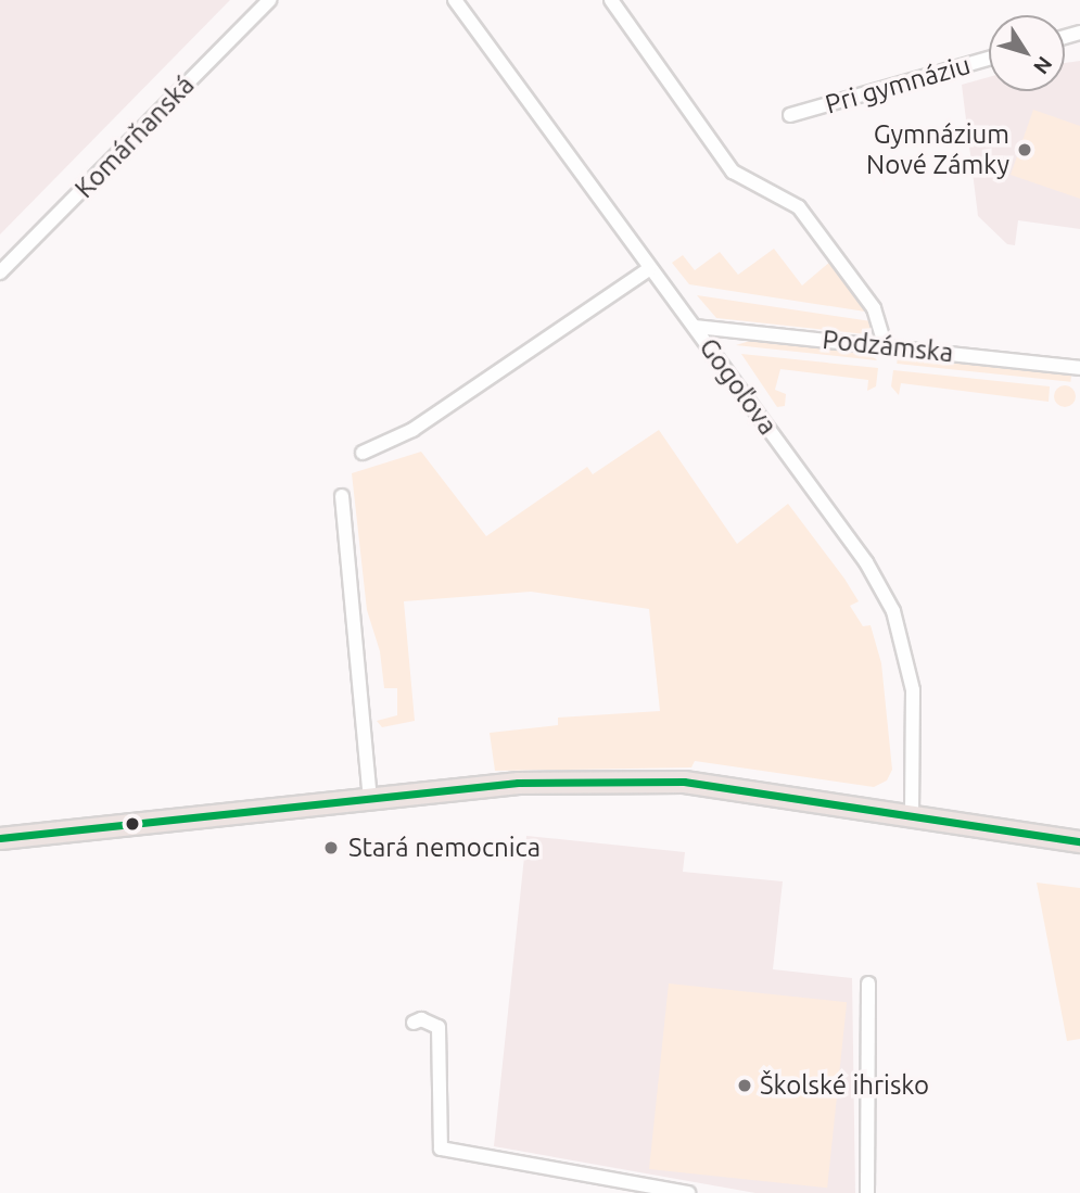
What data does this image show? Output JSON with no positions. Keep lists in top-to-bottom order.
{
  "streets": {
    "street": [
      "Pri gymnáziu",
      "Komárňanská",
      "Podzámska",
      "Gogoľova"
    ]
  },
  "crossings": [
    ["Podzámska", "Gogoľova"]
  ],
  "places": ["Gymnázium Nové Zámky", "Stará nemocnica", "Školské ihrisko"],
  "north": "bottom right"
}
